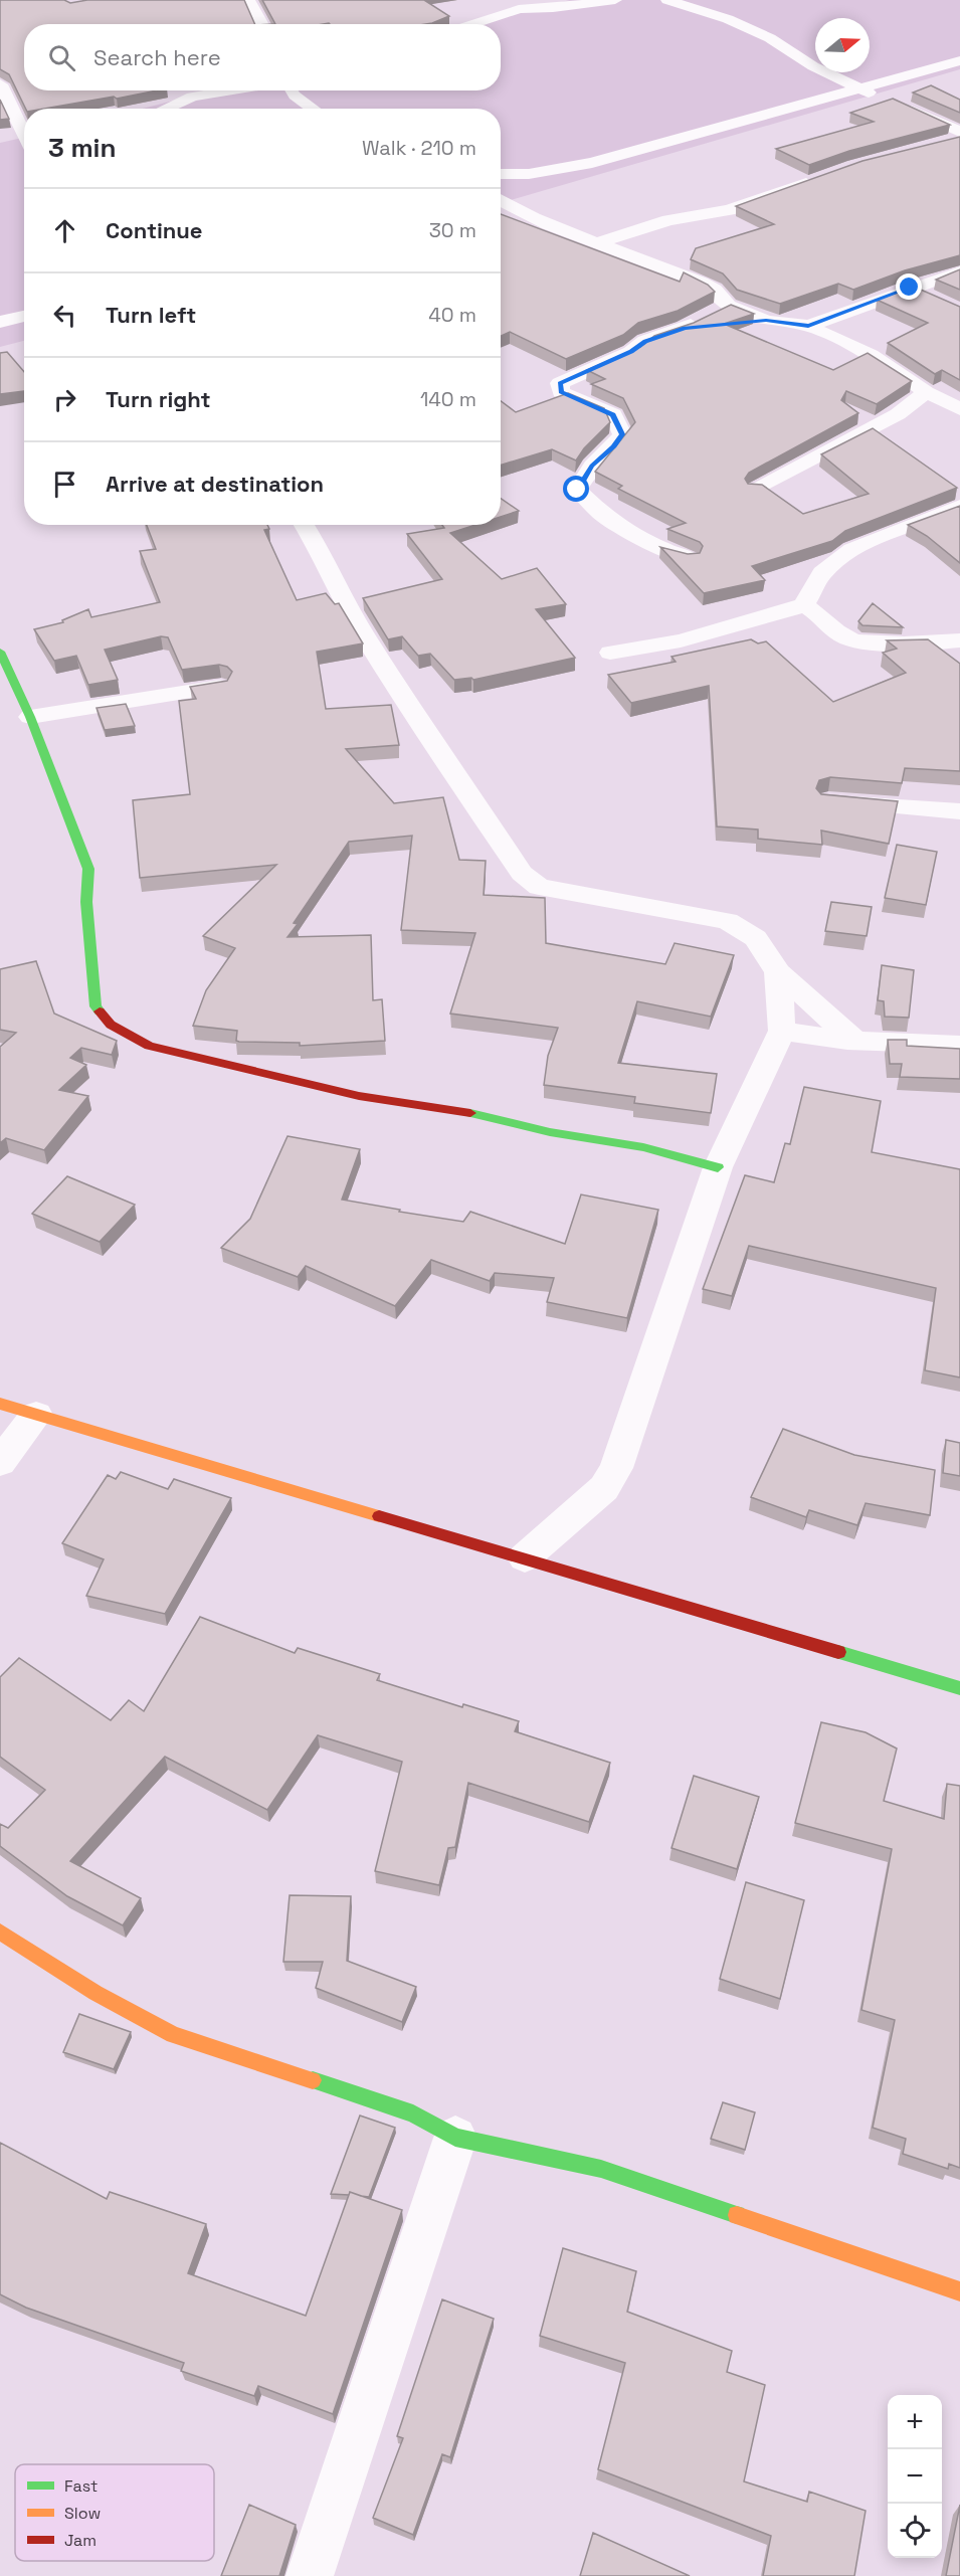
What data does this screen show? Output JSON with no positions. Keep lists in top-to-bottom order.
{
  "legend": ["Fast", "Slow", "Jam"],
  "north": "right",
  "page": {
    "search": "Search here",
    "heading": ["3 min", "Walk · 210 m"],
    "list": [
      ["Continue", "30 m"],
      ["Turn left", "40 m"],
      ["Turn right", "140 m"],
      "Arrive at destination"
    ],
    "map_buttons": ["+", "−"]
  }
}
